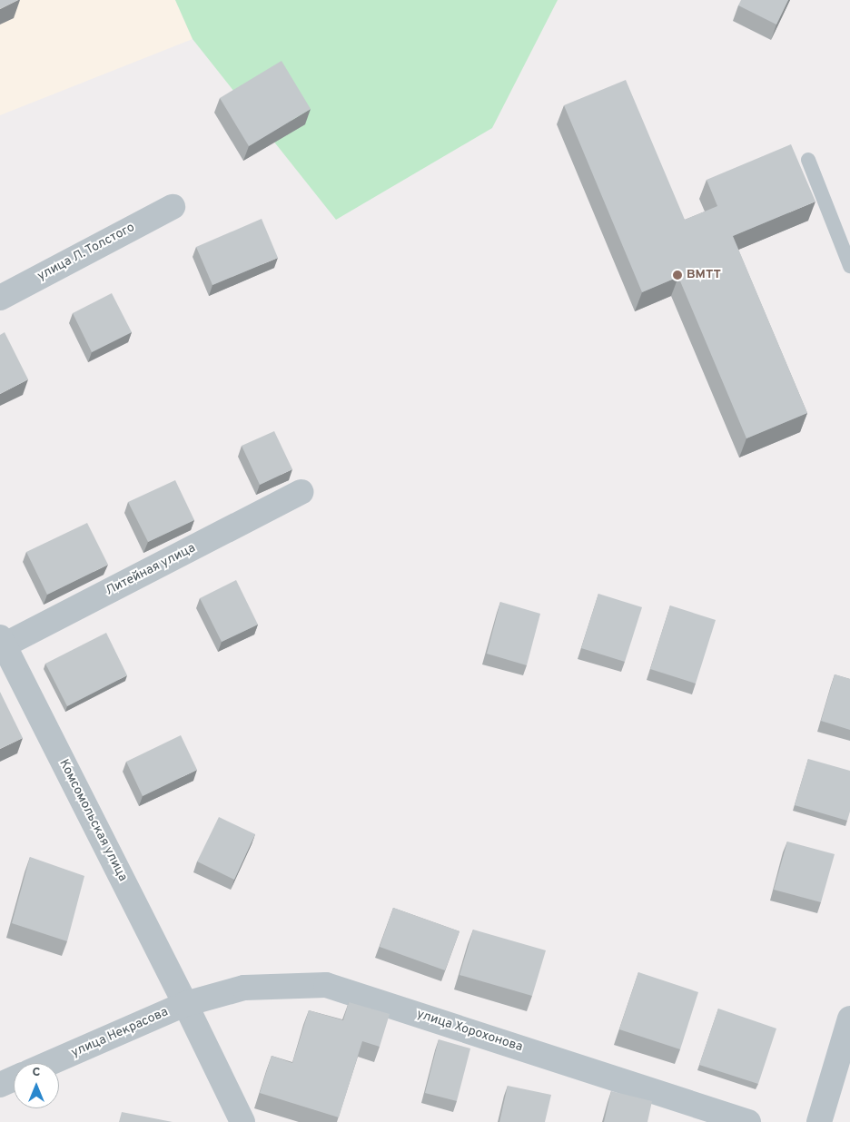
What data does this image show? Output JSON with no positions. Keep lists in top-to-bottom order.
{
  "streets": {
    "street": [
      "улица Л. Толстого",
      "Литейная улица",
      "Комсомольская улица",
      "улица Хорохонова",
      "улица Некрасова"
    ]
  },
  "crossings": [
    ["Литейная улица", "Комсомольская улица"],
    ["Комсомольская улица", "улица Хорохонова"],
    ["Комсомольская улица", "улица Некрасова"],
    ["улица Хорохонова", "улица Некрасова"]
  ],
  "places": ["ВМТТ"],
  "north": "top"
}
